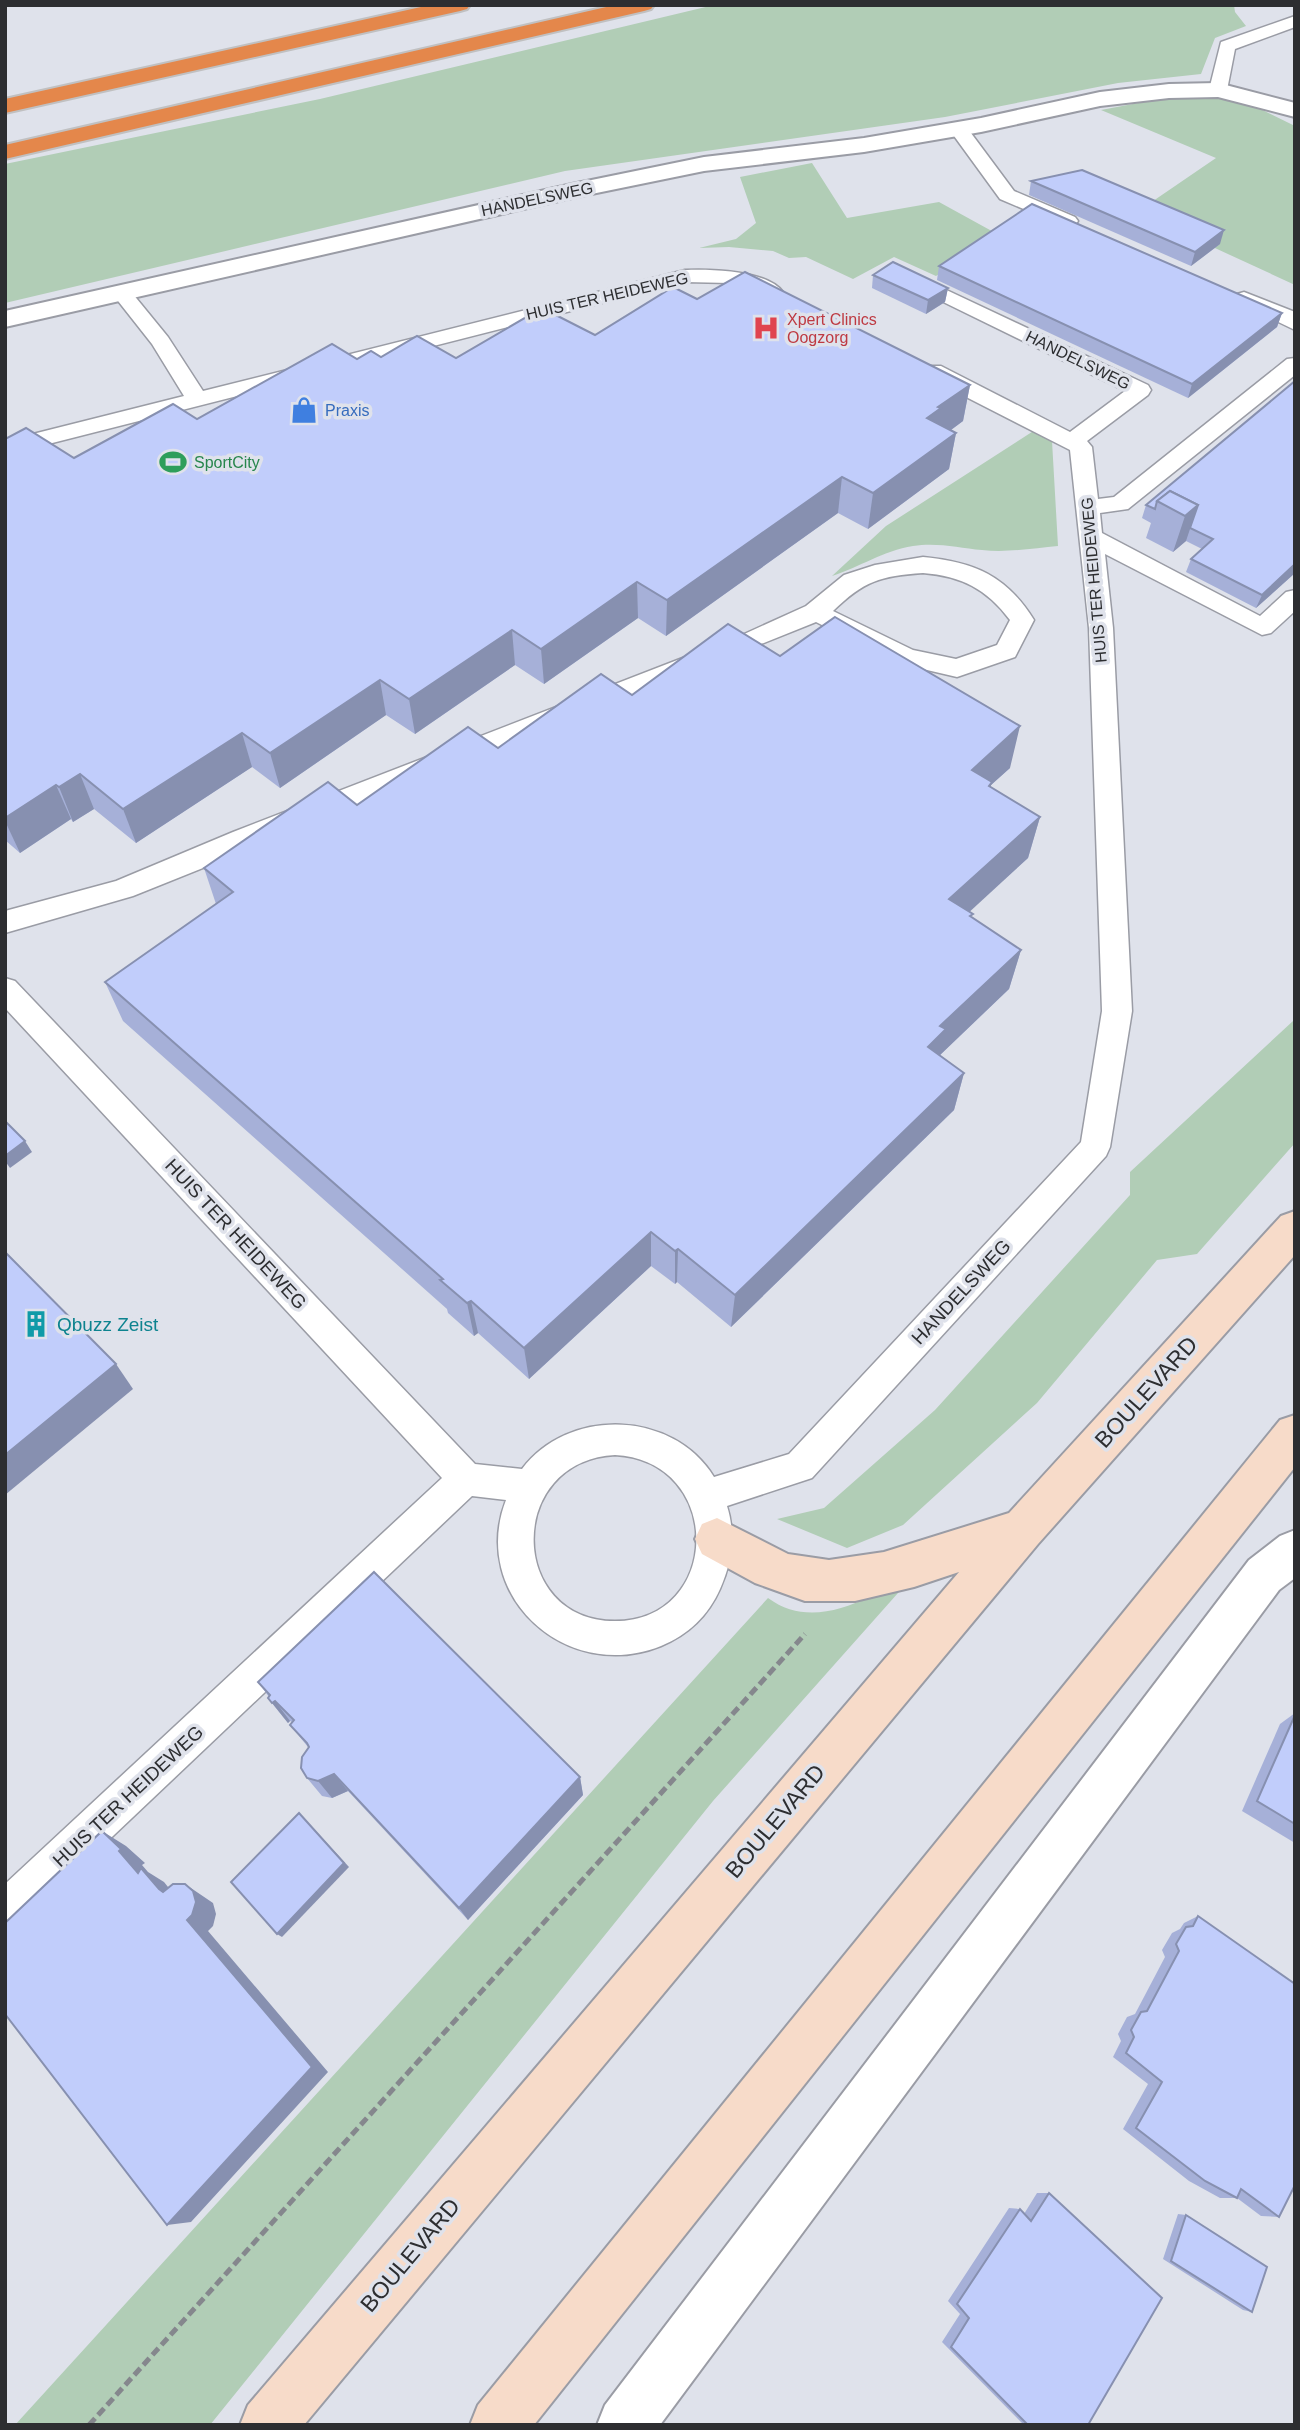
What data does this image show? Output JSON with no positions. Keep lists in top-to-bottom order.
{
  "streets": {
    "main road": ["BOULEVARD"],
    "street": ["HANDELSWEG"],
    "lane": ["HUIS TER HEIDEWEG"]
  },
  "crossings": [
    ["HANDELSWEG", "HUIS TER HEIDEWEG"]
  ],
  "places": {
    "hospital": ["Xpert Clinics Oogzorg"],
    "shop": ["Praxis"],
    "sports": ["SportCity"],
    "building": ["Qbuzz Zeist"]
  }
}
